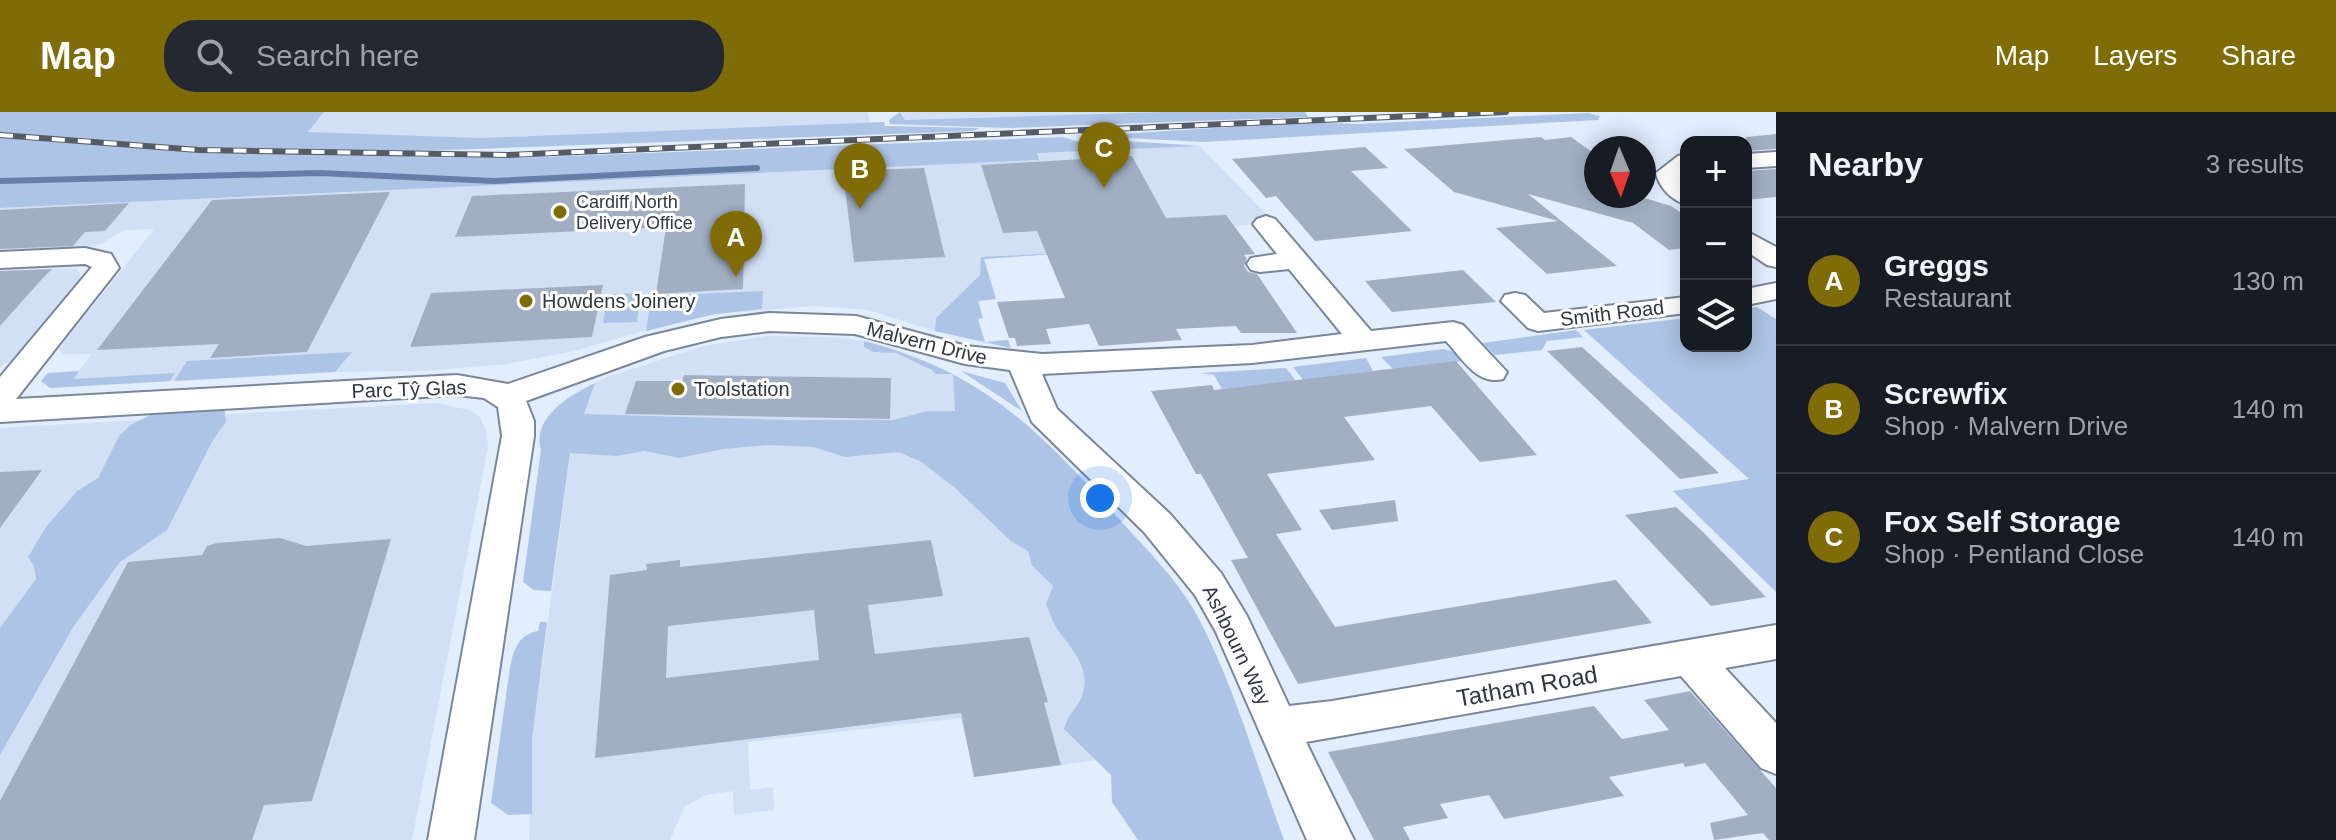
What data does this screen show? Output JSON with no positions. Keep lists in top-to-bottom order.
{
  "streets": {
    "street": [
      "Smith Road",
      "Malvern Drive",
      "Parc Tŷ Glas",
      "Ashbourn Way",
      "Tatham Road"
    ]
  },
  "crossings": [
    ["Malvern Drive", "Parc Tŷ Glas"],
    ["Malvern Drive", "Ashbourn Way"],
    ["Ashbourn Way", "Tatham Road"]
  ],
  "places": ["Cardiff North Delivery Office", "Howdens Joinery", "Toolstation"],
  "north": "bottom",
  "page": {
    "header": "Map",
    "search": "Search here",
    "nav": ["Map", "Layers", "Share"],
    "heading": ["Nearby", "3 results"],
    "pins": ["C", "B", "A"],
    "map_buttons": ["+", "−"],
    "list": [
      {
        "mark": "A",
        "name": "Greggs",
        "note": "Restaurant",
        "value": "130 m"
      },
      {
        "mark": "B",
        "name": "Screwfix",
        "note": "Shop · Malvern Drive",
        "value": "140 m"
      },
      {
        "mark": "C",
        "name": "Fox Self Storage",
        "note": "Shop · Pentland Close",
        "value": "140 m"
      }
    ]
  }
}
